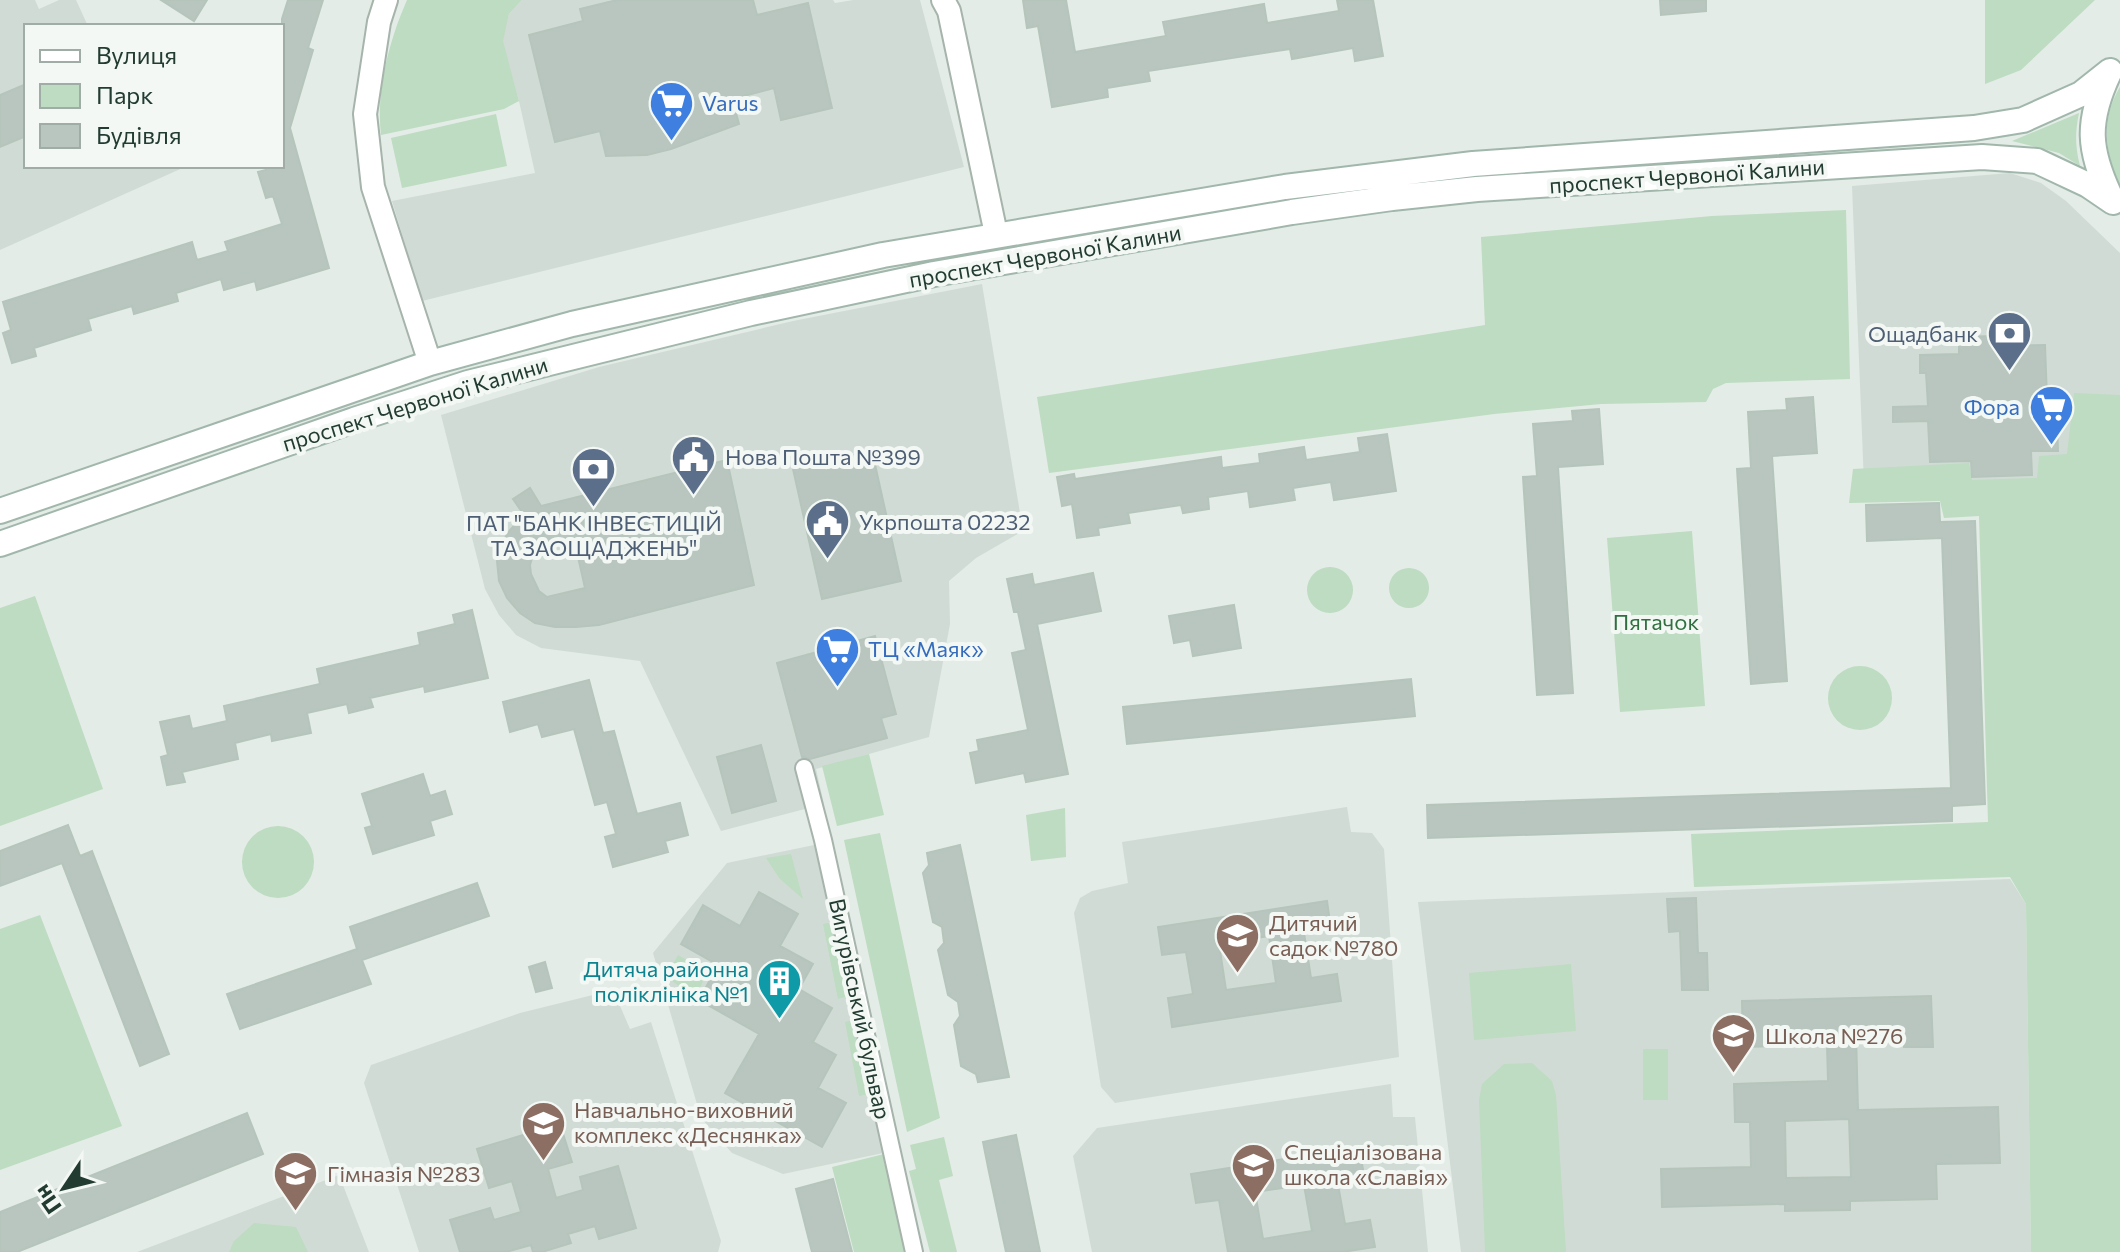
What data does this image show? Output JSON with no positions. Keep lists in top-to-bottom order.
{
  "streets": {
    "main road": ["проспект Червоної Калини"],
    "street": ["Вигурівський бульвар"]
  },
  "parks": ["Пятачок"],
  "places": {
    "supermarket": ["Varus", "Фора", "ТЦ «Маяк»"],
    "bank": ["Ощадбанк", "ПАТ \"БАНК ІНВЕСТИЦІЙ ТА ЗАОЩАДЖЕНЬ\""],
    "public building": ["Нова Пошта №399", "Укрпошта 02232"],
    "school or university": [
      "Дитячий садок №780",
      "Школа №276",
      "Навчально-виховний комплекс «Деснянка»",
      "Спеціалізована школа «Славія»",
      "Гімназія №283"
    ],
    "building": ["Дитяча районна поліклініка №1"]
  },
  "legend": ["Вулиця", "Парк", "Будівля"],
  "north": "bottom left"
}
